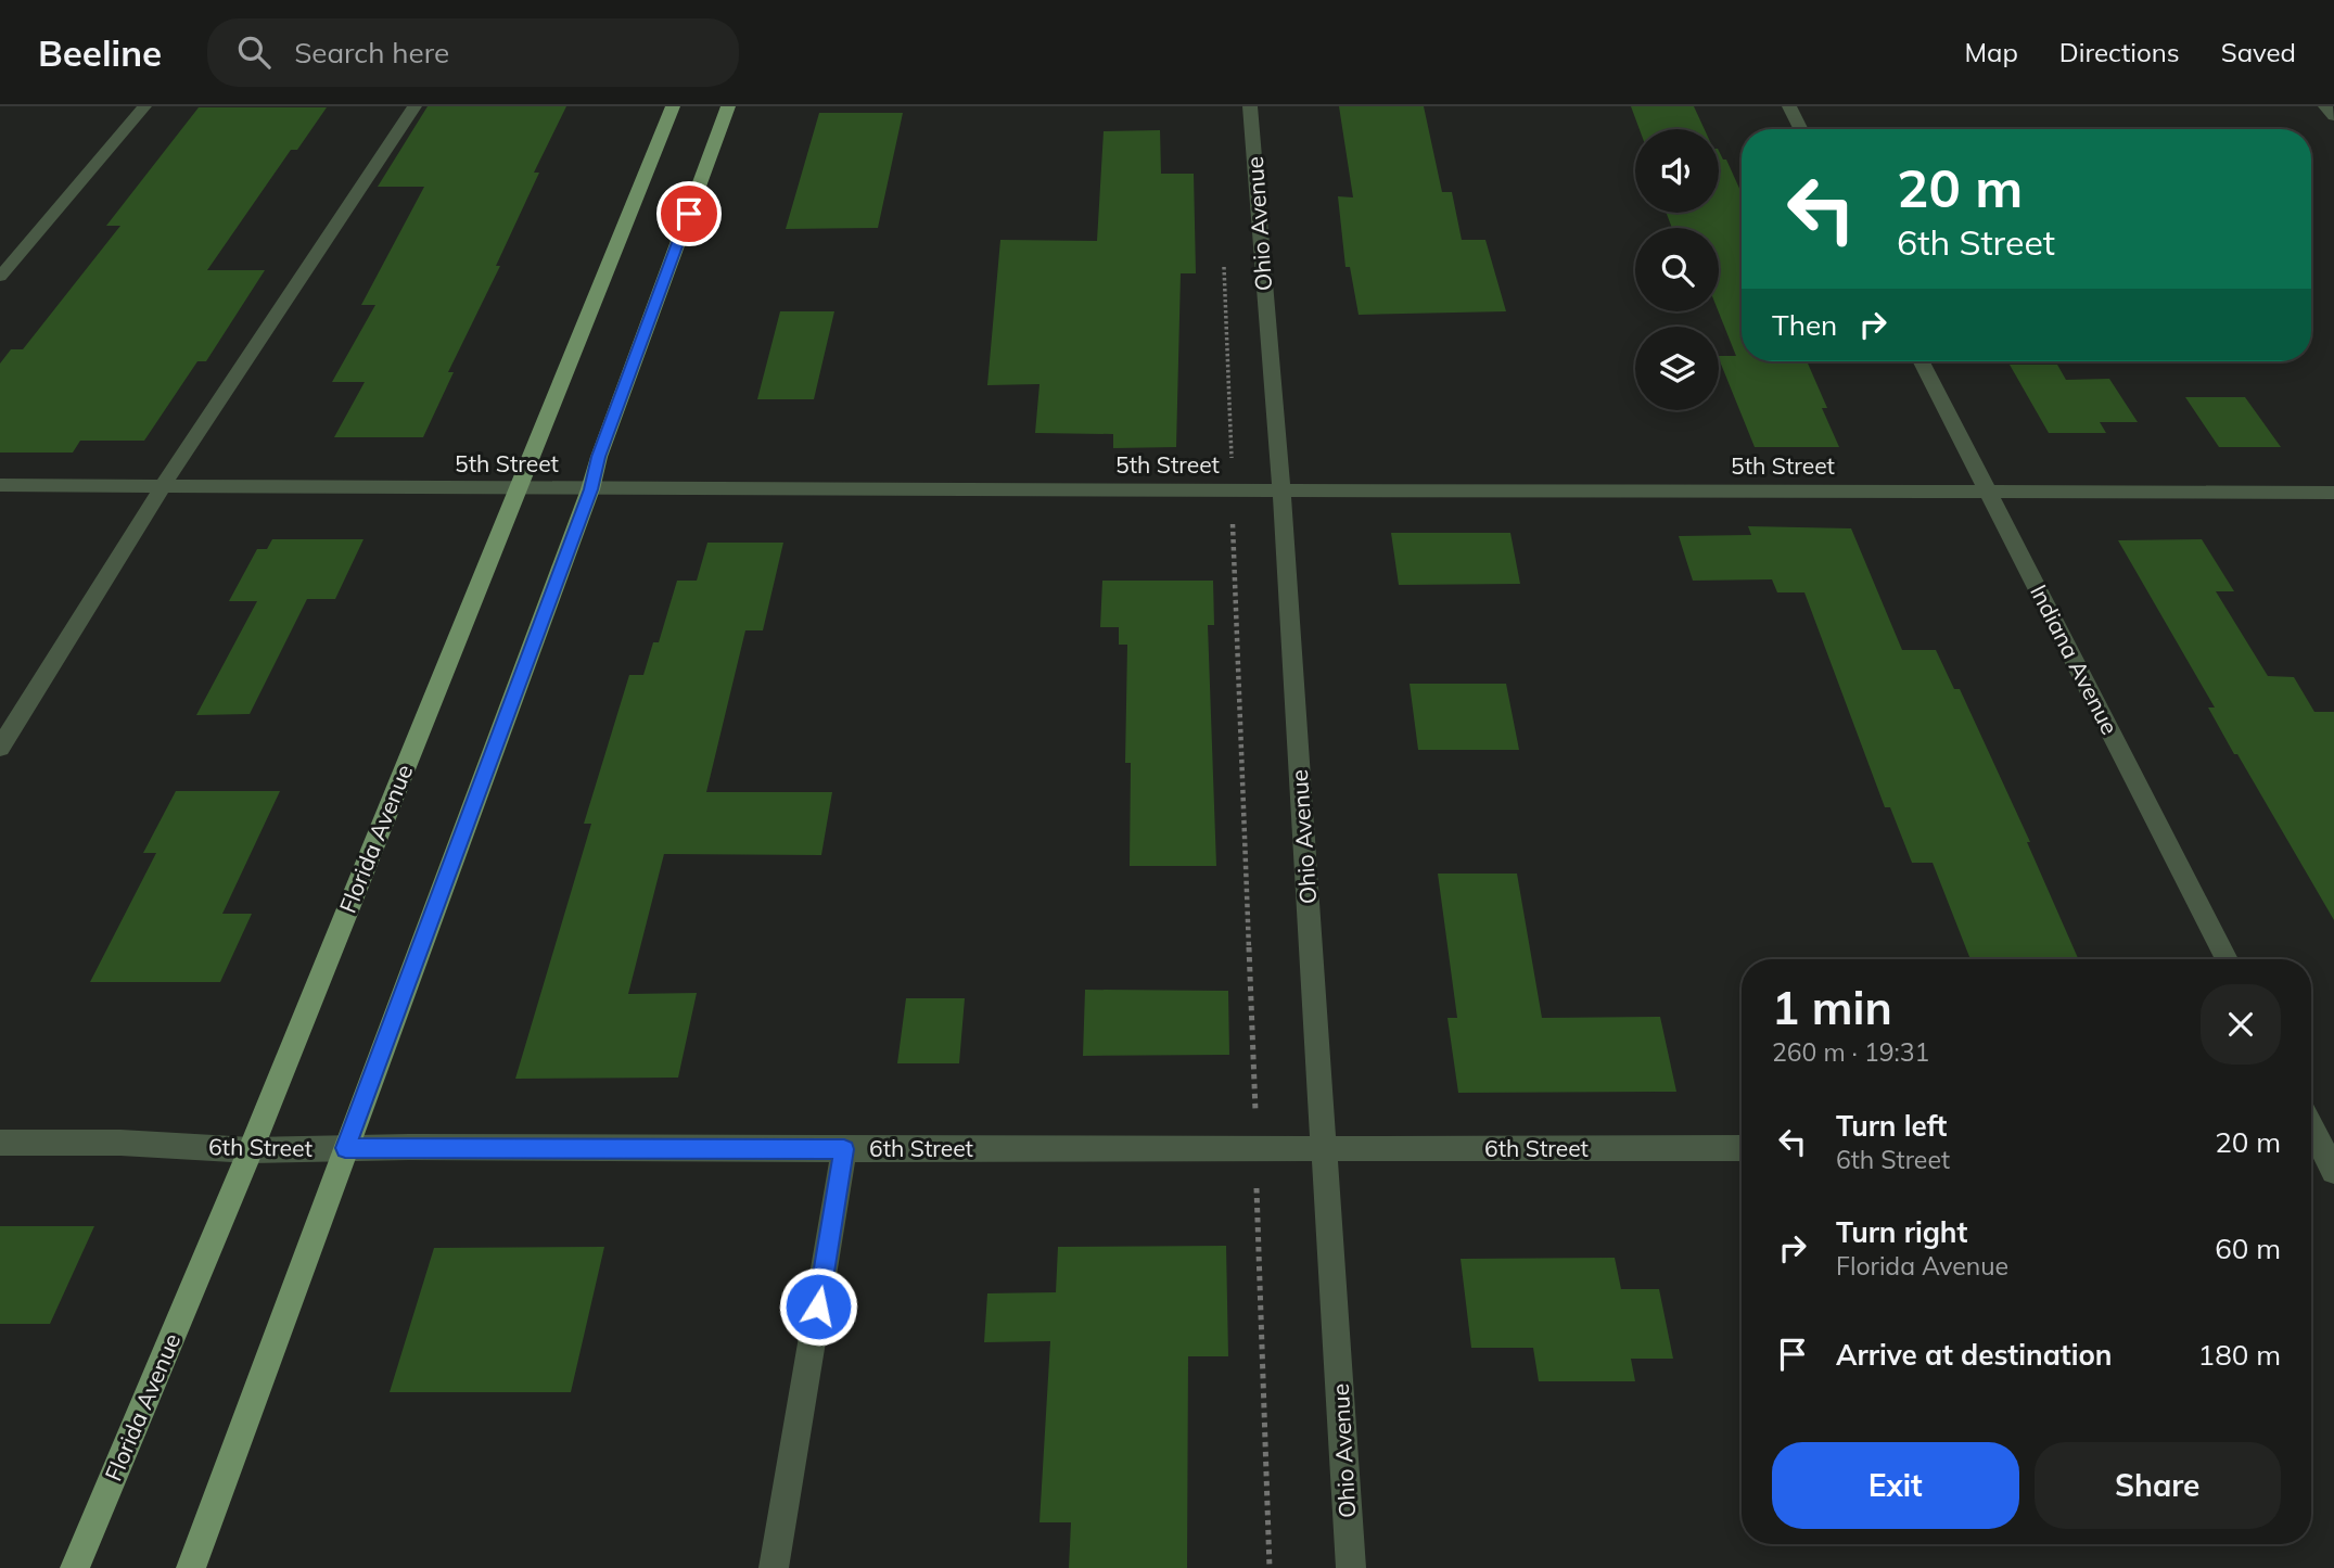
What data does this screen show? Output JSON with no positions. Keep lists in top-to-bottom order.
{
  "streets": {
    "main road": ["Florida Avenue"],
    "street": [
      "Ohio Avenue",
      "5th Street",
      "Indiana Avenue",
      "6th Street"
    ]
  },
  "crossings": [
    ["Ohio Avenue", "5th Street"],
    ["Ohio Avenue", "6th Street"],
    ["5th Street", "Indiana Avenue"],
    ["5th Street", "Florida Avenue"],
    ["Florida Avenue", "6th Street"]
  ],
  "page": {
    "header": "Beeline",
    "search": "Search here",
    "nav": ["Map", "Directions", "Saved"],
    "turn": ["20 m", "6th Street"],
    "then": "Then",
    "heading": ["1 min", "260 m · 19:31"],
    "list": [
      {
        "name": "Turn left",
        "note": "6th Street",
        "value": "20 m"
      },
      {
        "name": "Turn right",
        "note": "Florida Avenue",
        "value": "60 m"
      },
      {
        "name": "Arrive at destination",
        "value": "180 m"
      }
    ],
    "buttons": ["Exit", "Share"]
  }
}
